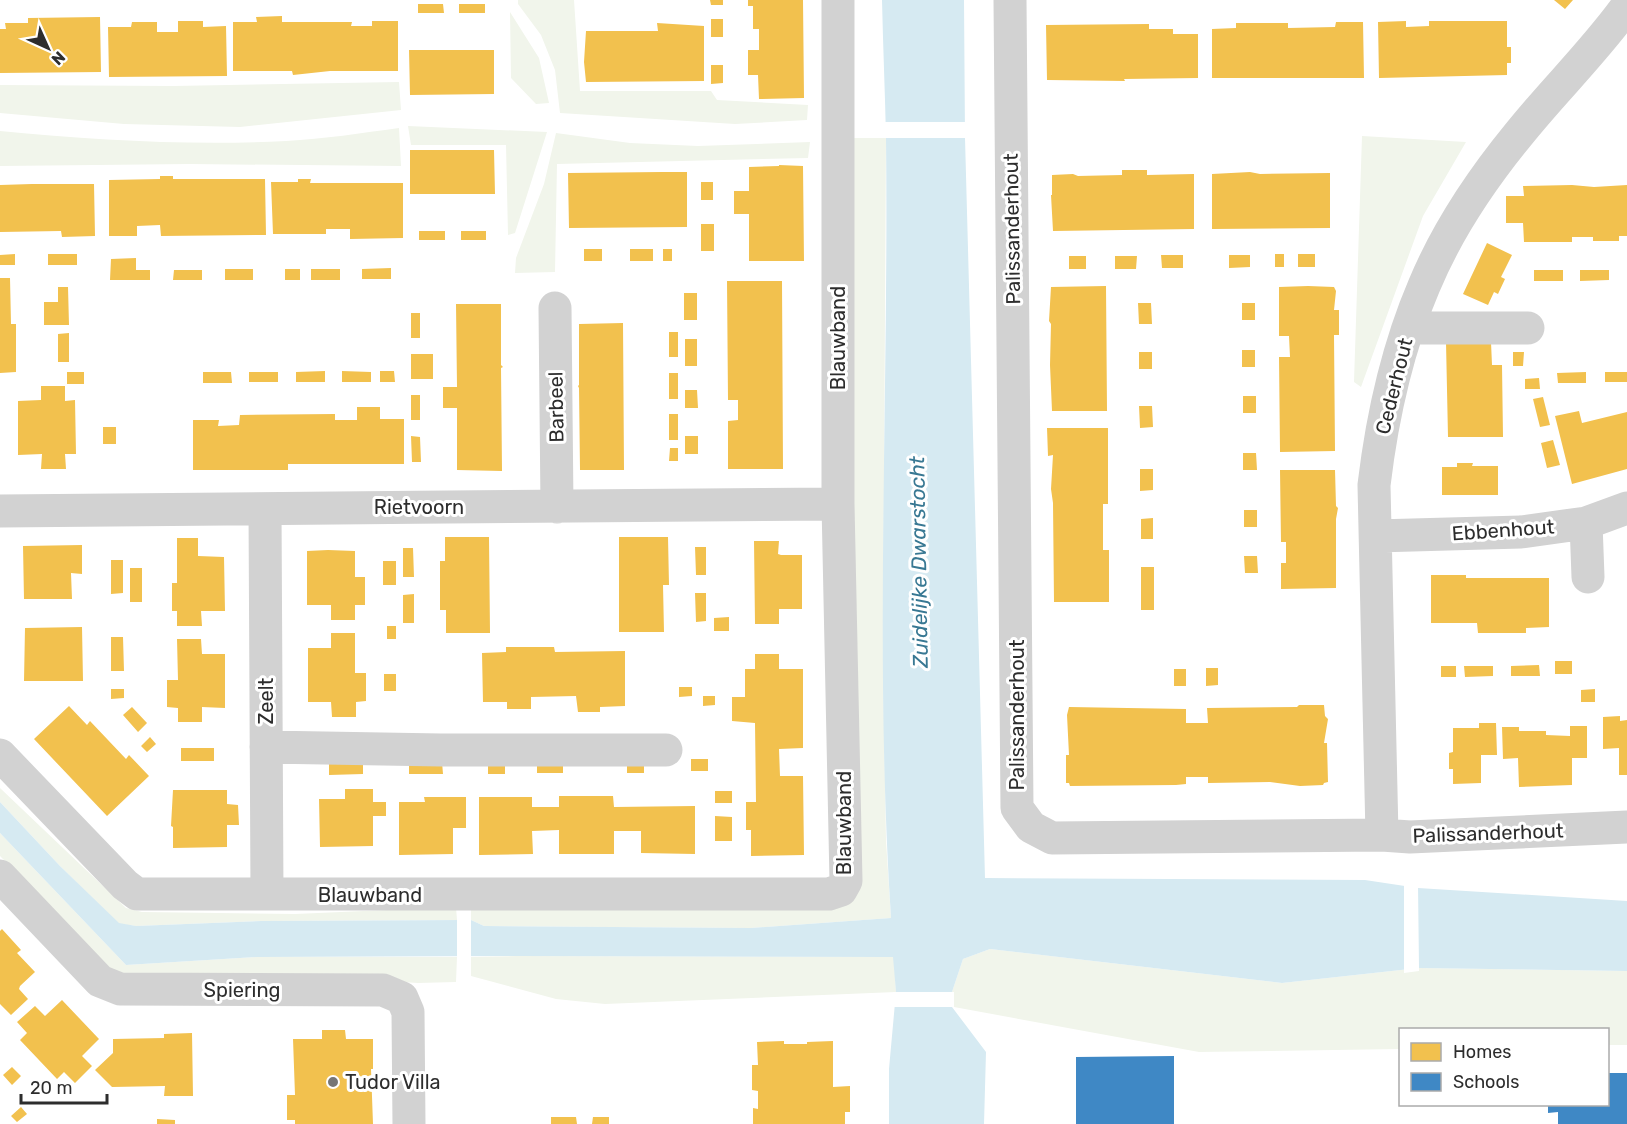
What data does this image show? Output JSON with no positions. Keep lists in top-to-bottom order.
{
  "streets": {
    "street": [
      "Palissanderhout",
      "Blauwband",
      "Cederhout",
      "Barbeel",
      "Rietvoorn",
      "Ebbenhout",
      "Zeelt",
      "Spiering"
    ]
  },
  "crossings": [
    ["Palissanderhout", "Cederhout"],
    ["Blauwband", "Rietvoorn"],
    ["Blauwband", "Zeelt"],
    ["Cederhout", "Ebbenhout"],
    ["Barbeel", "Rietvoorn"],
    ["Rietvoorn", "Zeelt"]
  ],
  "water": ["Zuidelijke Dwarstocht"],
  "places": ["Tudor Villa"],
  "legend": ["Homes", "Schools"],
  "scale_bar": "20 m",
  "north": "bottom right"
}
